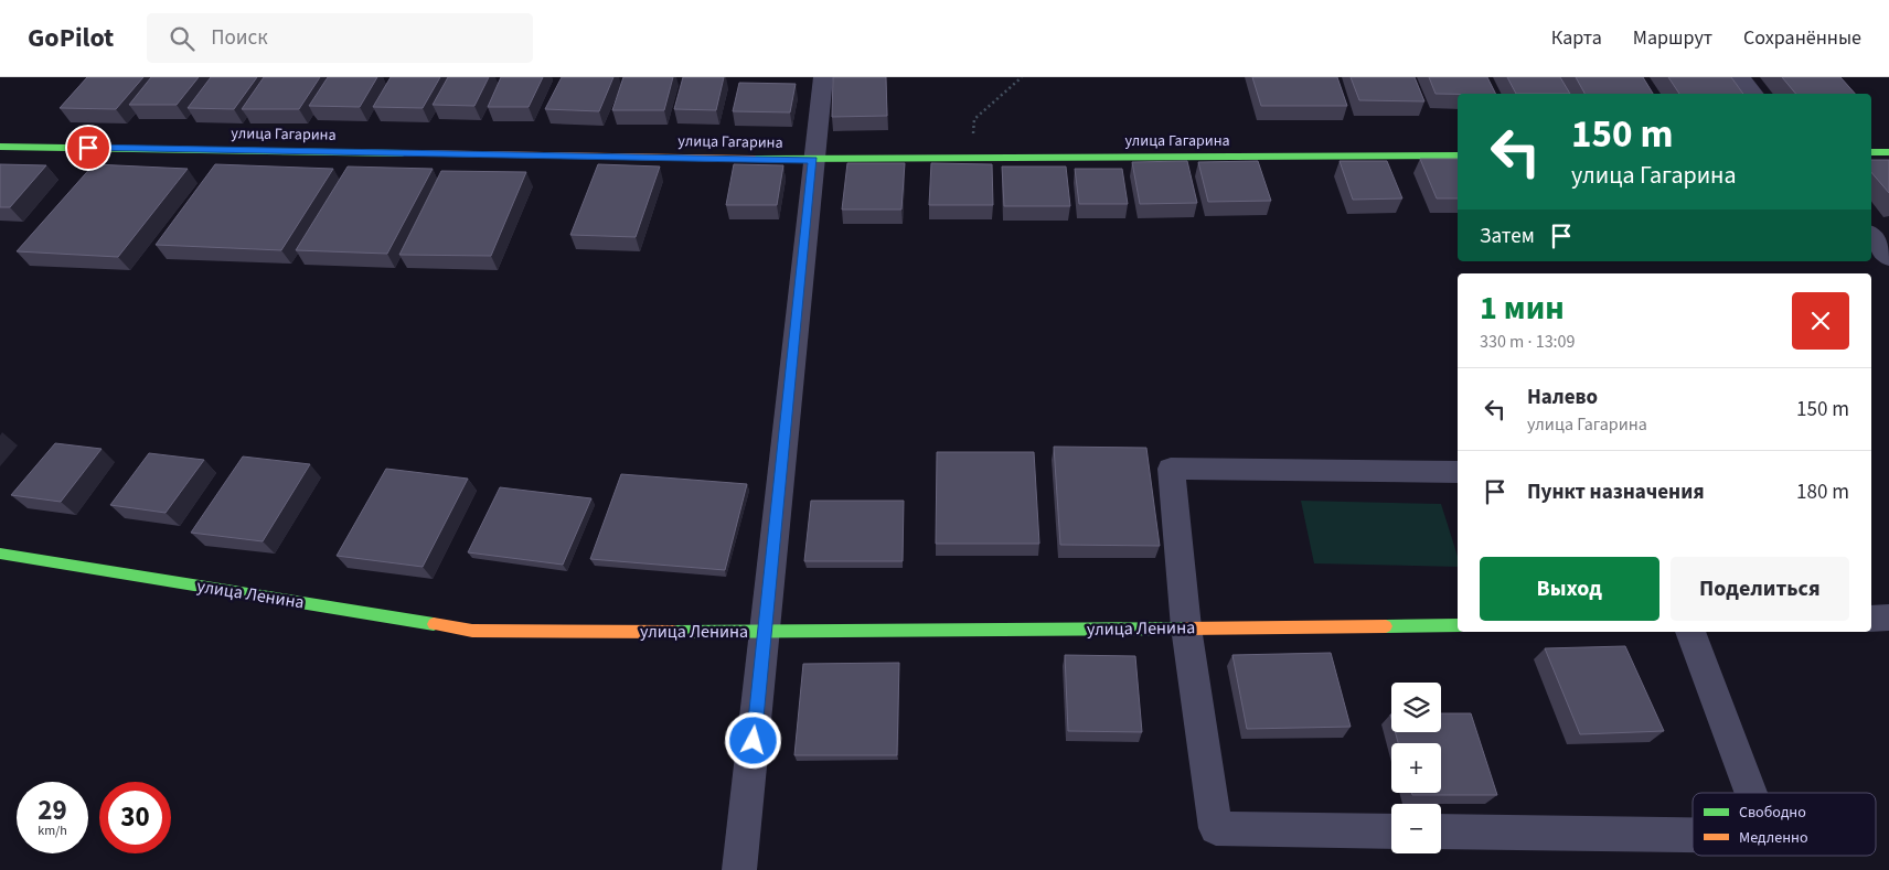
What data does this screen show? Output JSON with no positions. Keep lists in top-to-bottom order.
{
  "streets": {
    "street": ["улица Гагарина", "улица Ленина"]
  },
  "legend": ["Свободно", "Медленно"],
  "page": {
    "header": "GoPilot",
    "search": "Поиск",
    "nav": ["Карта", "Маршрут", "Сохранённые"],
    "turn": ["150 m", "улица Гагарина"],
    "then": "Затем",
    "heading": ["1 мин", "330 m · 13:09"],
    "list": [
      {
        "name": "Налево",
        "note": "улица Гагарина",
        "value": "150 m"
      },
      {
        "name": "Пункт назначения",
        "value": "180 m"
      }
    ],
    "buttons": ["Выход", "Поделиться"],
    "map_buttons": ["+", "−"],
    "speed": "29 km/h",
    "limit": "30"
  }
}
